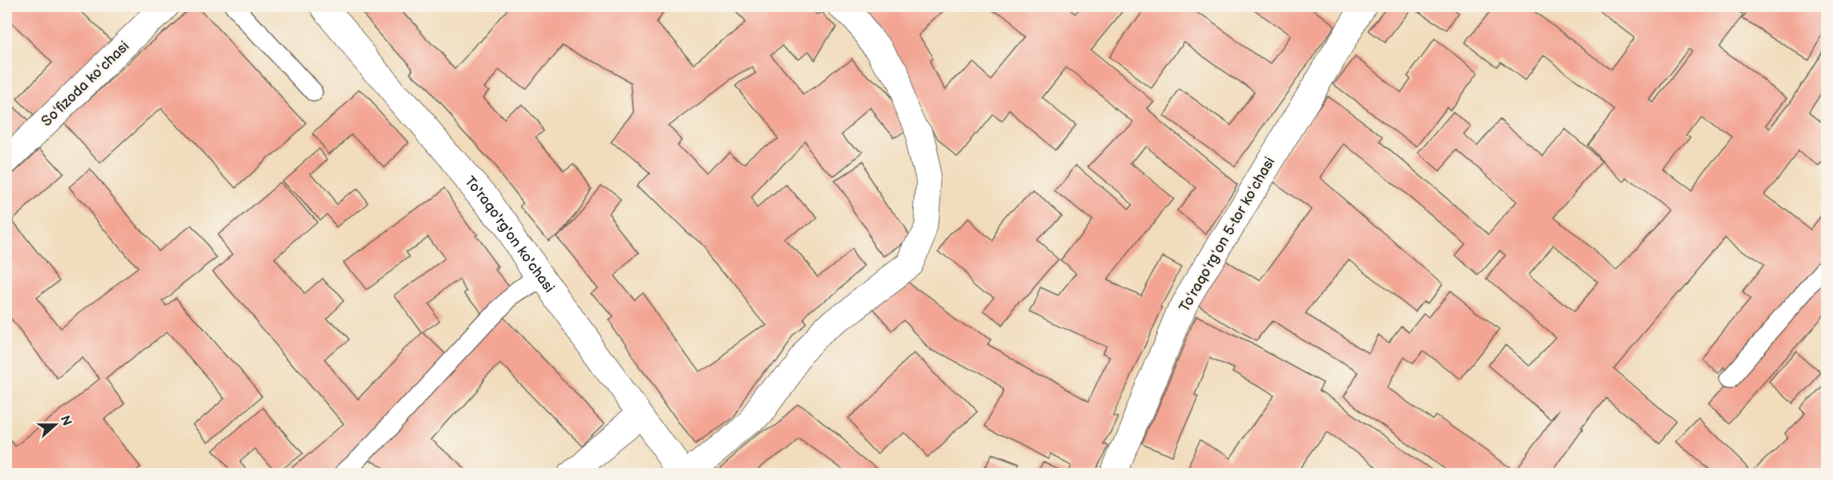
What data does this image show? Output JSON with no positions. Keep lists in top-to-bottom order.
{
  "streets": {
    "street": ["Soʻfizoda koʻchasi", "To'raqo'rg'on ko'chasi", "Toʻraqoʻrgʻon 5-tor koʻchasi"]
  },
  "north": "right"
}
